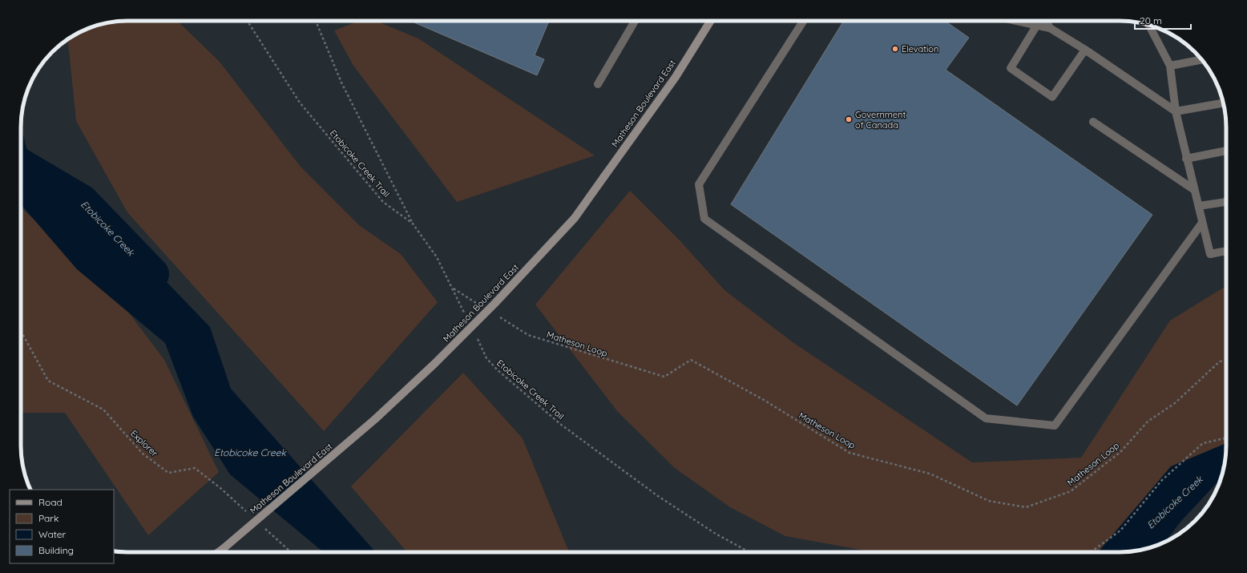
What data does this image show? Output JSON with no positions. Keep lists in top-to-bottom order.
{
  "streets": {
    "street": ["Matheson Boulevard East"],
    "path": ["Etobicoke Creek Trail", "Matheson Loop", "Explorer"]
  },
  "water": ["Etobicoke Creek"],
  "places": ["Elevation", "Government of Canada"],
  "legend": [
    "Road",
    "Park",
    "Water",
    "Building"
  ],
  "scale_bar": "20 m"
}
